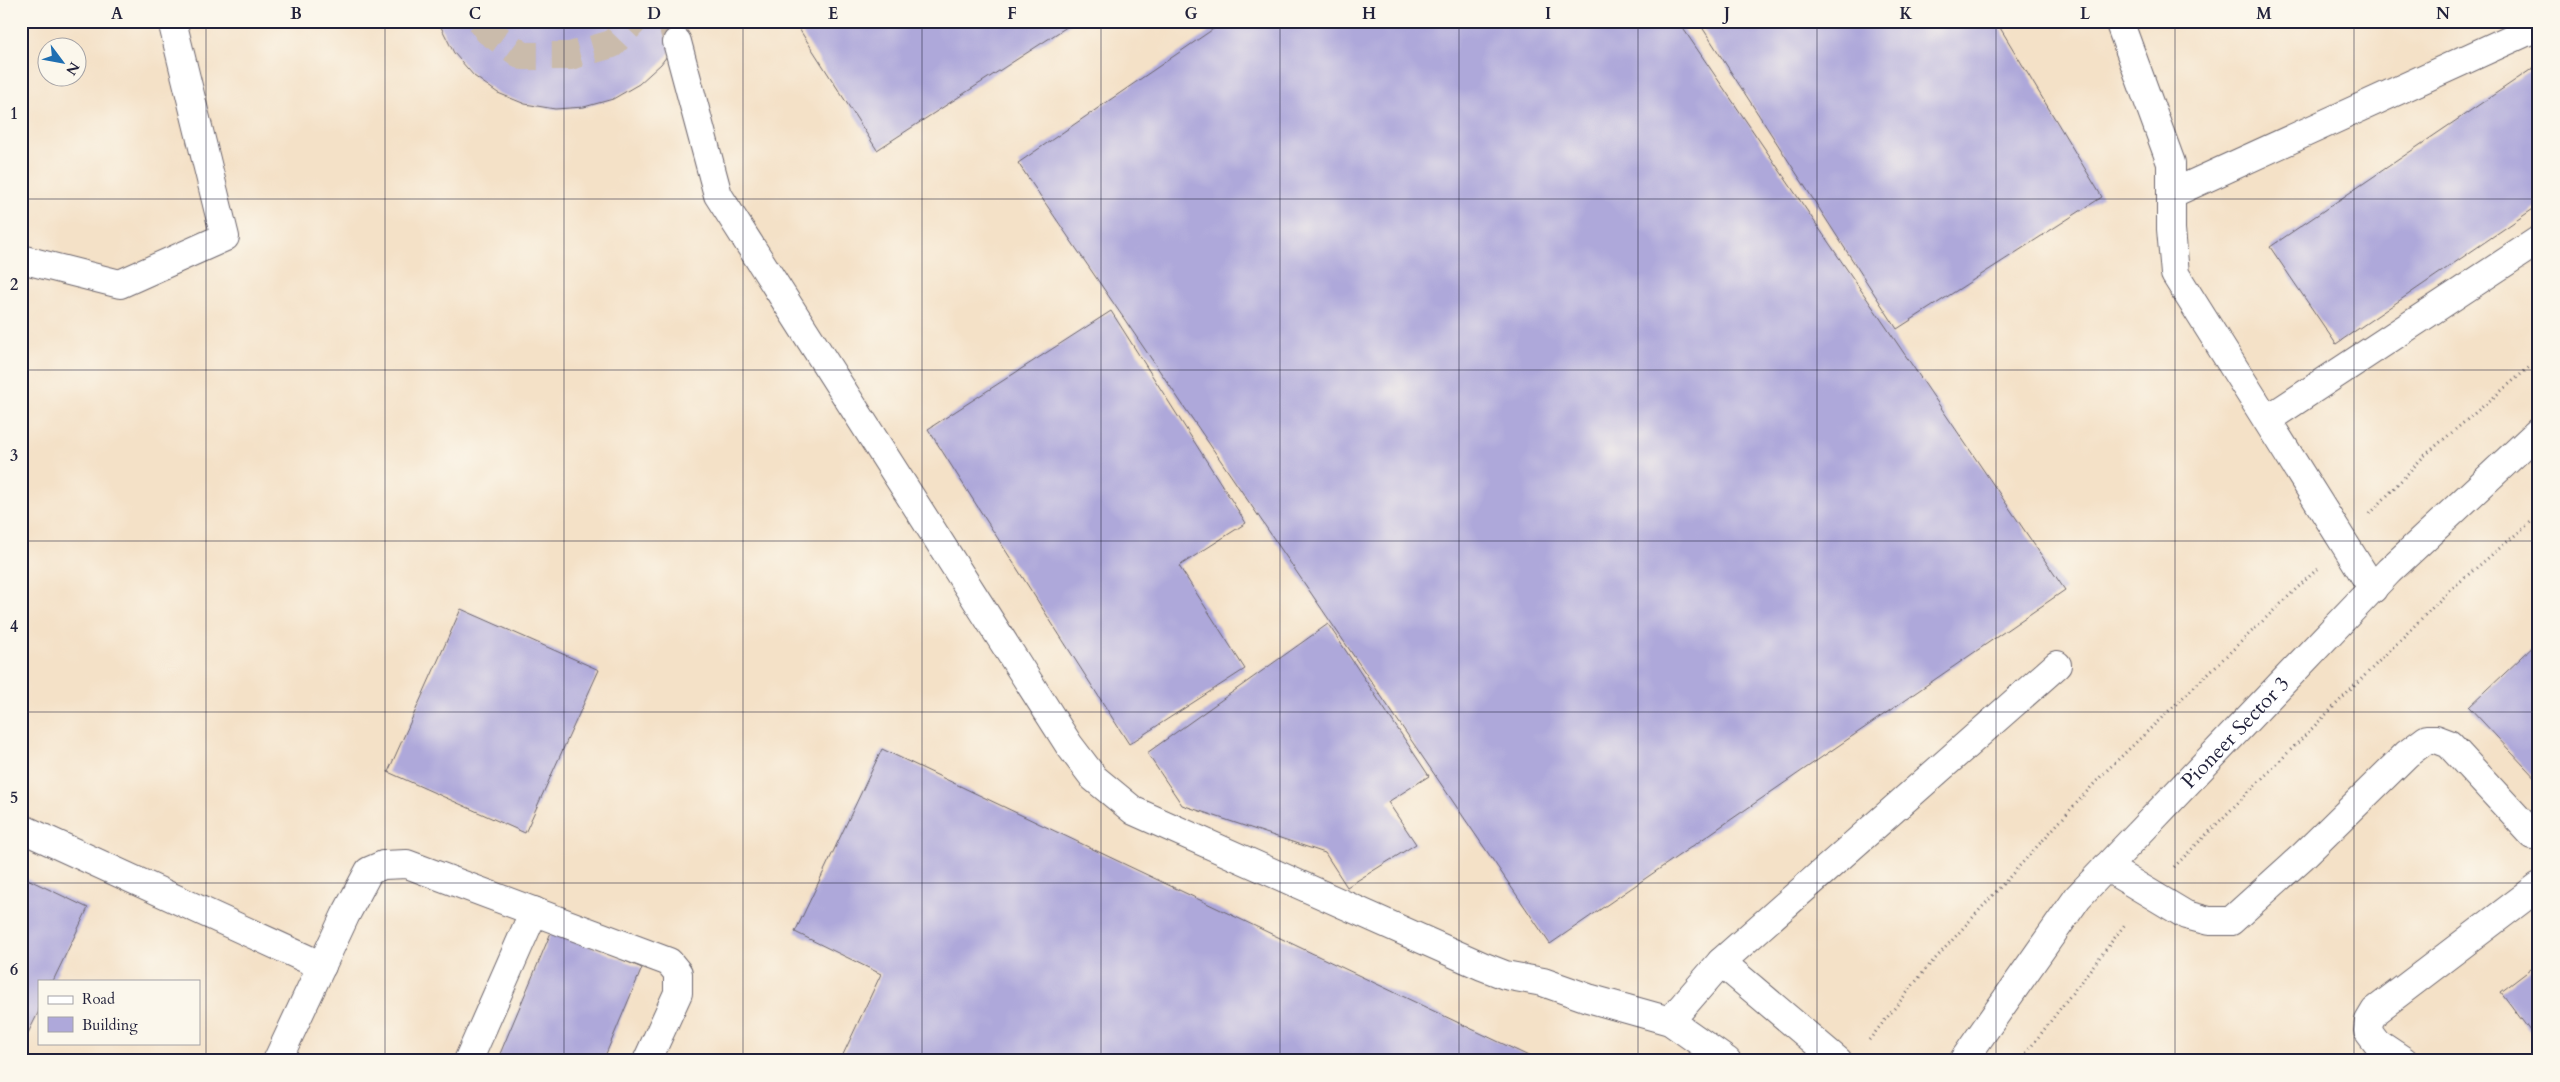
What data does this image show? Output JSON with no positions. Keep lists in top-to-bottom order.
{
  "streets": {
    "street": ["Pioneer Sector 3"]
  },
  "legend": ["Road", "Building"],
  "north": "bottom right",
  "grid": {
    "columns": [
      "A",
      "B",
      "C",
      "D",
      "E",
      "F",
      "G",
      "H",
      "I",
      "J",
      "K",
      "L",
      "M",
      "N"
    ],
    "rows": [
      "1",
      "2",
      "3",
      "4",
      "5",
      "6"
    ]
  }
}
